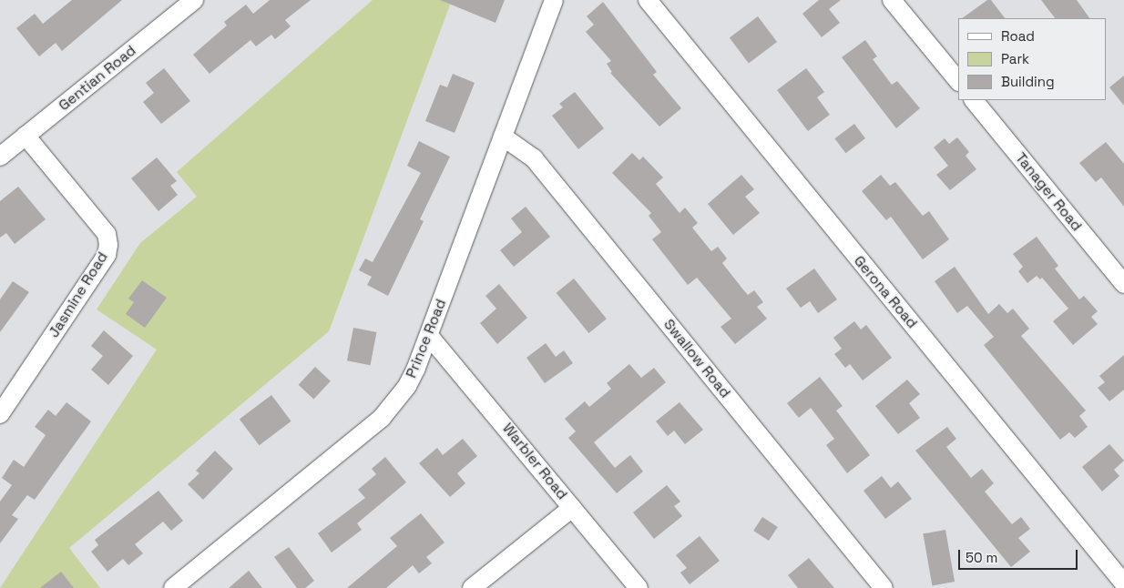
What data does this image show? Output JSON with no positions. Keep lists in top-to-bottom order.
{
  "streets": {
    "street": [
      "Gentian Road",
      "Tanager Road",
      "Gerona Road",
      "Jasmine Road",
      "Prince Road",
      "Swallow Road",
      "Warbler Road"
    ]
  },
  "crossings": [
    ["Gentian Road", "Jasmine Road"],
    ["Prince Road", "Swallow Road"],
    ["Prince Road", "Warbler Road"]
  ],
  "legend": ["Road", "Park", "Building"],
  "scale_bar": "50 m"
}
